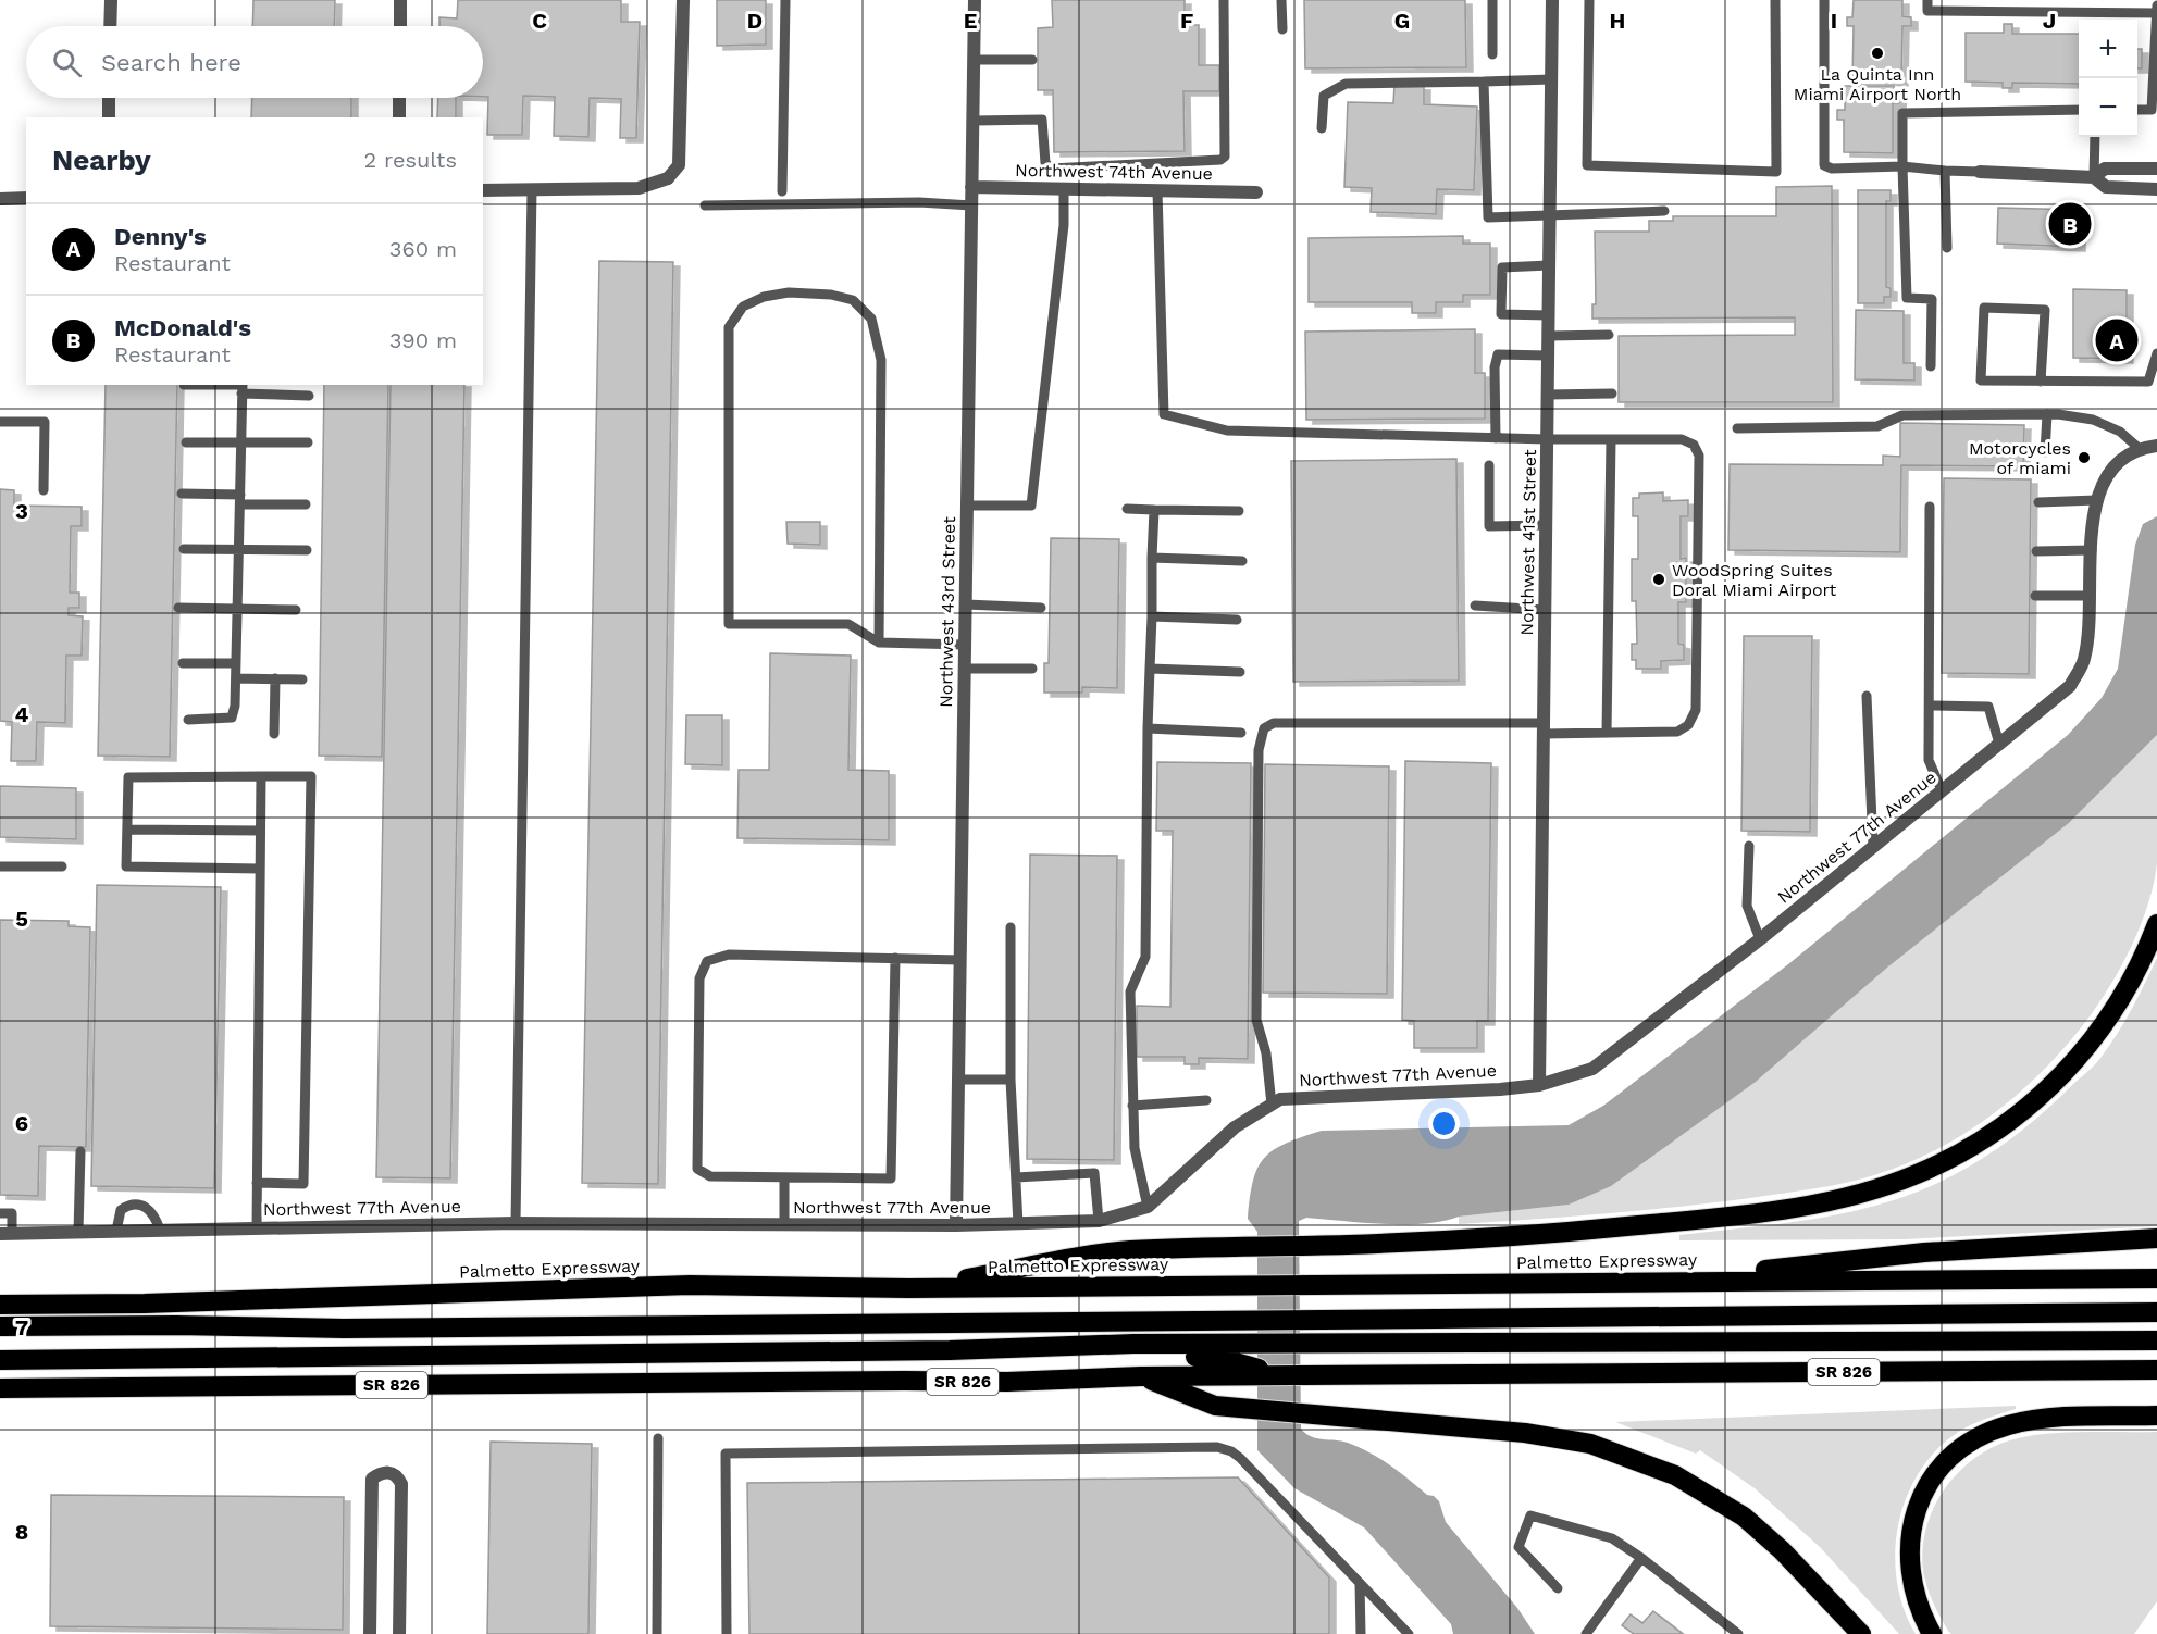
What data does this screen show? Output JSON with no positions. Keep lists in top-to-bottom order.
{
  "streets": {
    "highway": ["Palmetto Expressway", "SR 826"],
    "street": [
      "Northwest 74th Avenue",
      "Northwest 41st Street",
      "Northwest 43rd Street",
      "Northwest 77th Avenue"
    ]
  },
  "crossings": [
    ["Northwest 74th Avenue", "Northwest 43rd Street"],
    ["Northwest 41st Street", "Northwest 77th Avenue"],
    ["Northwest 43rd Street", "Northwest 77th Avenue"]
  ],
  "places": ["La Quinta Inn Miami Airport North", "Motorcycles of miami", "WoodSpring Suites Doral Miami Airport"],
  "page": {
    "map_buttons": ["+", "−"],
    "search": "Search here",
    "heading": ["Nearby", "2 results"],
    "pins": ["B", "A"],
    "list": [
      {
        "mark": "A",
        "name": "Denny's",
        "note": "Restaurant",
        "value": "360 m"
      },
      {
        "mark": "B",
        "name": "McDonald's",
        "note": "Restaurant",
        "value": "390 m"
      }
    ]
  },
  "grid": {
    "columns": [
      "C",
      "D",
      "E",
      "F",
      "G",
      "H",
      "I",
      "J"
    ],
    "rows": [
      "3",
      "4",
      "5",
      "6",
      "7",
      "8"
    ]
  }
}
